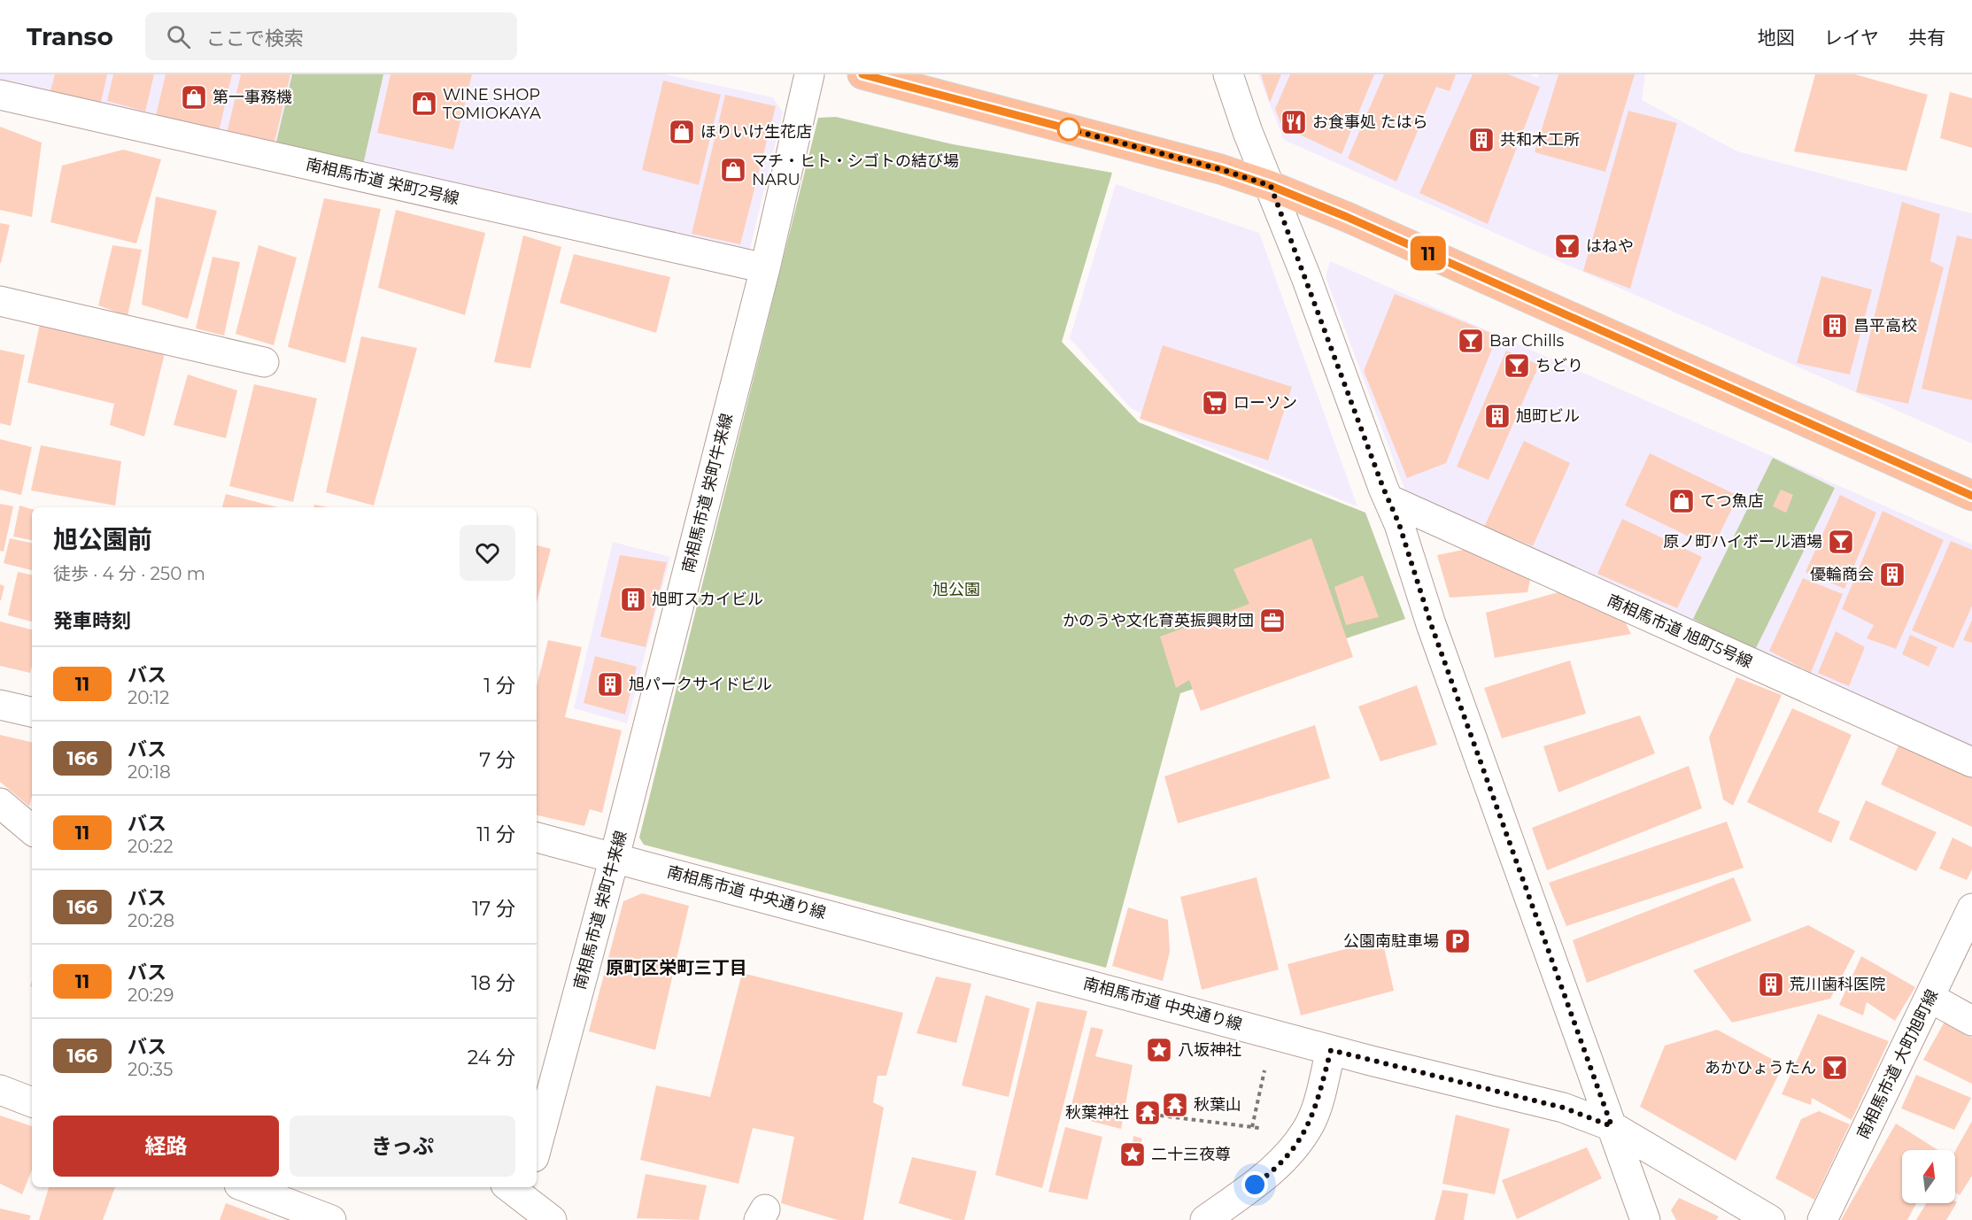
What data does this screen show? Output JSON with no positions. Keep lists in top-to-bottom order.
{
  "streets": {
    "street": [
      "南相馬市道 栄町2号線",
      "南相馬市道 栄町牛来線",
      "南相馬市道 旭町5号線",
      "南相馬市道 中央通り線",
      "南相馬市道 大町旭町線"
    ]
  },
  "crossings": [
    ["南相馬市道 栄町2号線", "南相馬市道 栄町牛来線"],
    ["南相馬市道 栄町牛来線", "南相馬市道 中央通り線"]
  ],
  "districts": ["原町区栄町三丁目"],
  "parks": ["旭公園"],
  "places": {
    "shop": [
      "第一事務機",
      "WINE SHOP TOMIOKAYA",
      "ほりいけ生花店",
      "マチ・ヒト・シゴトの結び場 NARU",
      "てつ魚店"
    ],
    "restaurant": ["お食事処 たはら"],
    "building": [
      "共和木工所",
      "昌平高校",
      "旭町ビル",
      "優輪商会",
      "旭町スカイビル",
      "旭パークサイドビル",
      "荒川歯科医院"
    ],
    "bar": [
      "はねや",
      "Bar Chills",
      "ちどり",
      "原ノ町ハイボール酒場",
      "あかひょうたん"
    ],
    "supermarket": ["ローソン"],
    "office": ["かのうや文化育英振興財団"],
    "parking": ["公園南駐車場"],
    "place": ["八坂神社", "二十三夜尊"],
    "temple": ["秋葉山", "秋葉神社"]
  },
  "lines": ["bus line 11"],
  "north": "top",
  "page": {
    "header": "Transo",
    "search": "ここで検索",
    "nav": ["地図", "レイヤ", "共有"],
    "on_map": "11",
    "heading": [
      ["旭公園前", "徒歩 · 4 分 · 250 m"],
      "発車時刻"
    ],
    "list": [
      {
        "mark": "11",
        "name": "バス",
        "note": "20:12",
        "value": "1 分"
      },
      {
        "mark": "166",
        "name": "バス",
        "note": "20:18",
        "value": "7 分"
      },
      {
        "mark": "11",
        "name": "バス",
        "note": "20:22",
        "value": "11 分"
      },
      {
        "mark": "166",
        "name": "バス",
        "note": "20:28",
        "value": "17 分"
      },
      {
        "mark": "11",
        "name": "バス",
        "note": "20:29",
        "value": "18 分"
      },
      {
        "mark": "166",
        "name": "バス",
        "note": "20:35",
        "value": "24 分"
      }
    ],
    "buttons": ["経路", "きっぷ"]
  }
}
